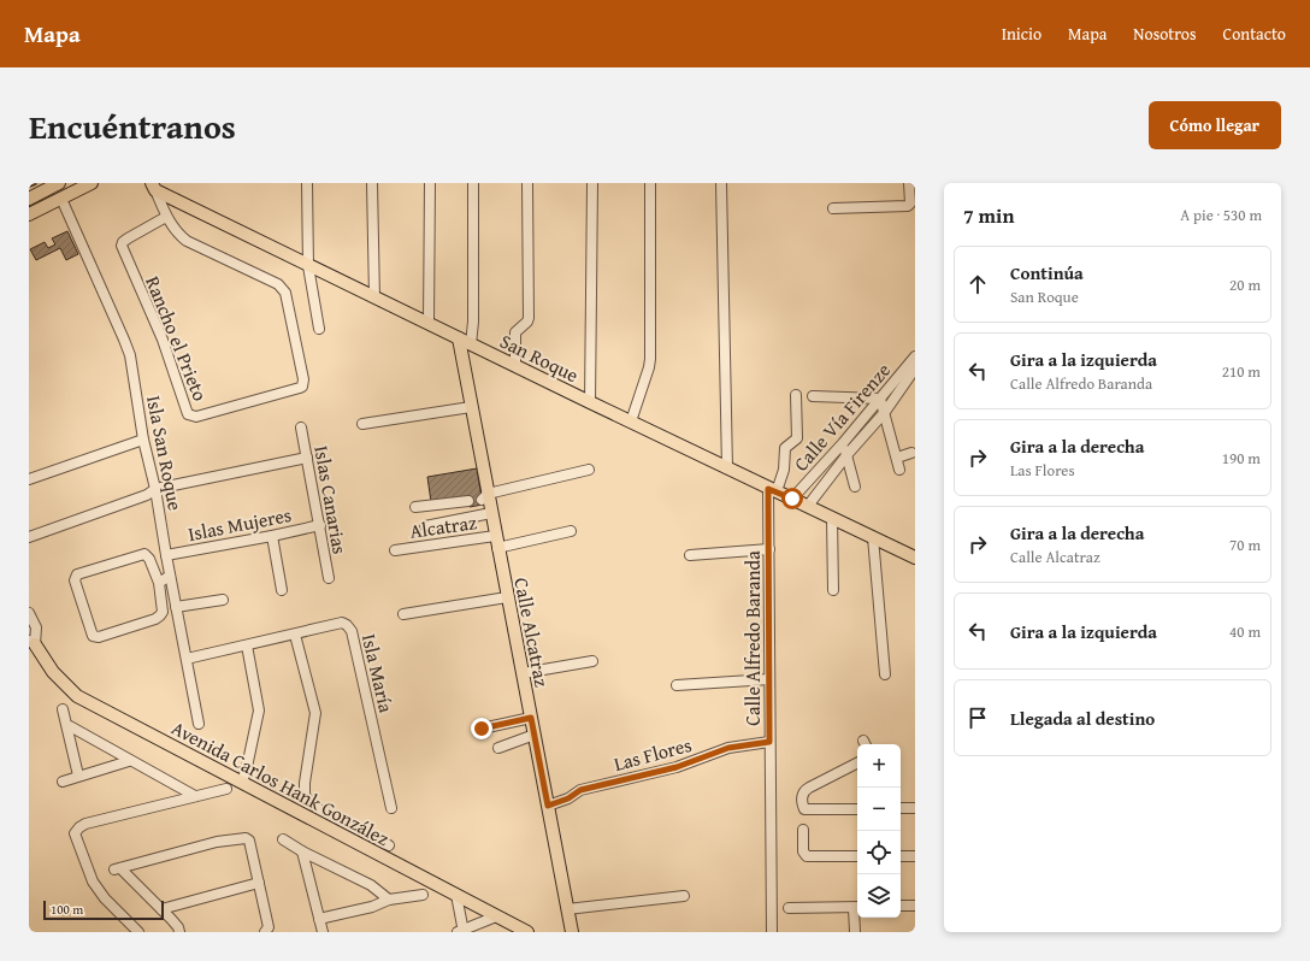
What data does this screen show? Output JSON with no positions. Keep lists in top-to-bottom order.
{
  "streets": {
    "main road": ["San Roque", "Calle Alcatraz", "Avenida Carlos Hank González"],
    "street": [
      "Rancho el Prieto",
      "Calle Vía Firenze",
      "Isla San Roque",
      "Islas Canarias",
      "Islas Mujeres",
      "Alcatraz",
      "Calle Alfredo Baranda",
      "Isla María",
      "Las Flores"
    ]
  },
  "crossings": [
    ["San Roque", "Calle Vía Firenze"],
    ["San Roque", "Calle Alcatraz"],
    ["San Roque", "Calle Alfredo Baranda"],
    ["Isla San Roque", "Islas Mujeres"],
    ["Isla San Roque", "Isla María"],
    ["Islas Canarias", "Islas Mujeres"],
    ["Alcatraz", "Calle Alcatraz"],
    ["Calle Alcatraz", "Las Flores"],
    ["Calle Alfredo Baranda", "Las Flores"]
  ],
  "scale_bar": "100 m",
  "page": {
    "header": "Mapa",
    "nav": [
      "Inicio",
      "Mapa",
      "Nosotros",
      "Contacto"
    ],
    "title": "Encuéntranos",
    "buttons": "Cómo llegar",
    "heading": ["7 min", "A pie · 530 m"],
    "list": [
      ["Continúa", "San Roque", "20 m"],
      ["Gira a la izquierda", "Calle Alfredo Baranda", "210 m"],
      ["Gira a la derecha", "Las Flores", "190 m"],
      ["Gira a la derecha", "Calle Alcatraz", "70 m"],
      ["Gira a la izquierda", "40 m"],
      "Llegada al destino"
    ],
    "map_buttons": ["+", "−"],
    "scale": "100 m"
  }
}
